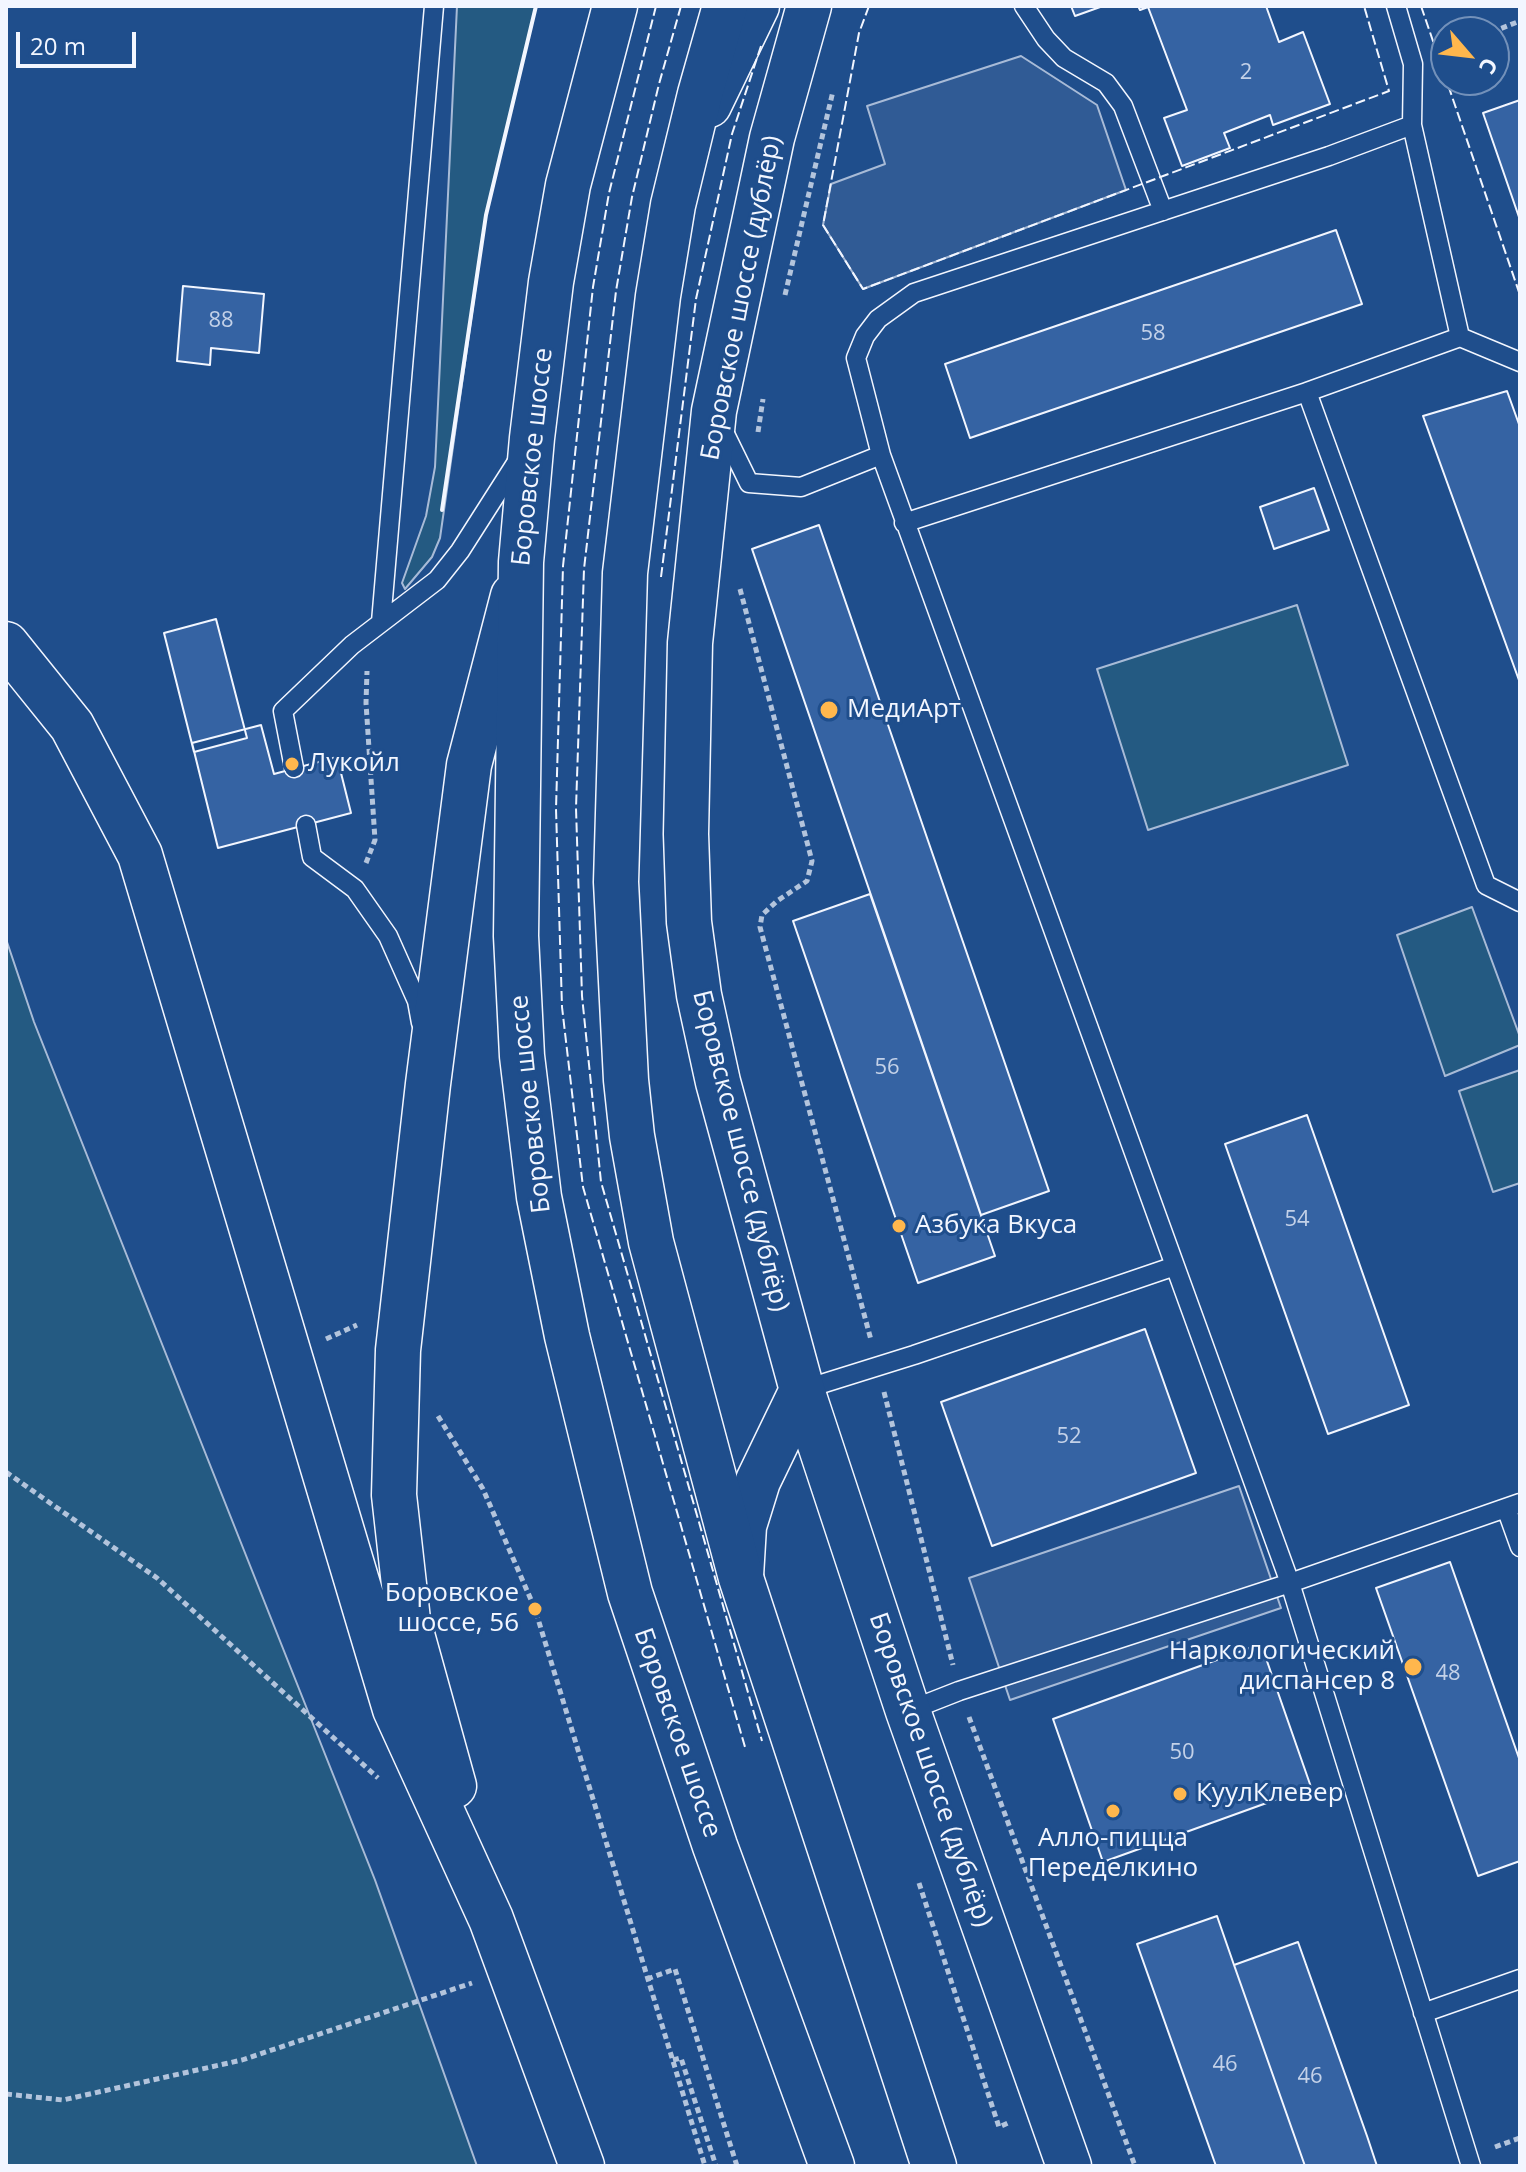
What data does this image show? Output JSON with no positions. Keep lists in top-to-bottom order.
{
  "streets": {
    "main road": ["Боровское шоссе (дублёр)", "Боровское шоссе"]
  },
  "places": [
    "МедиАрт",
    "Лукойл",
    "Азбука Вкуса",
    "Боровское шоссе, 56",
    "Наркологический диспансер 8",
    "КуулКлевер",
    "Алло-пицца Переделкино"
  ],
  "house_numbers": [
    "2",
    "88",
    "58",
    "56",
    "54",
    "52",
    "48",
    "50",
    "46",
    "46"
  ],
  "scale_bar": "20 m",
  "north": "bottom right"
}
